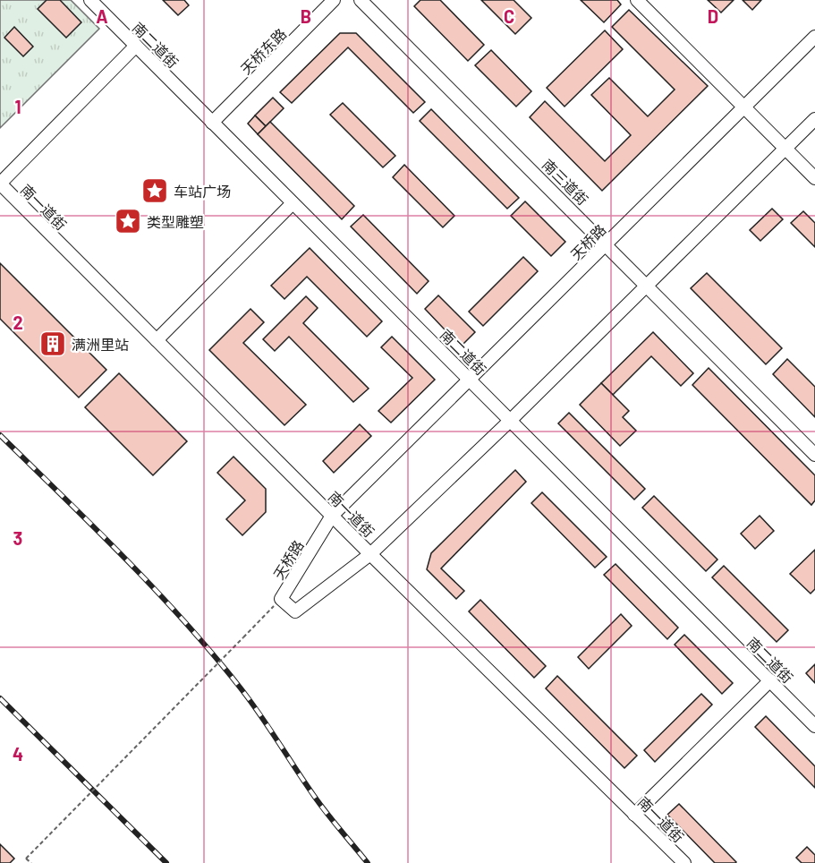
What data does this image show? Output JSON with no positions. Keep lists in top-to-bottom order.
{
  "streets": {
    "street": [
      "南二道街",
      "天桥东路",
      "南三道街",
      "南一道街",
      "天桥路"
    ]
  },
  "crossings": [
    ["南二道街", "天桥东路"],
    ["南二道街", "天桥路"],
    ["南三道街", "天桥路"],
    ["南一道街", "天桥路"]
  ],
  "places": {
    "place": ["车站广场", "类型雕塑"],
    "building": ["满洲里站"]
  },
  "grid": {
    "columns": [
      "A",
      "B",
      "C",
      "D"
    ],
    "rows": [
      "1",
      "2",
      "3",
      "4"
    ]
  }
}
